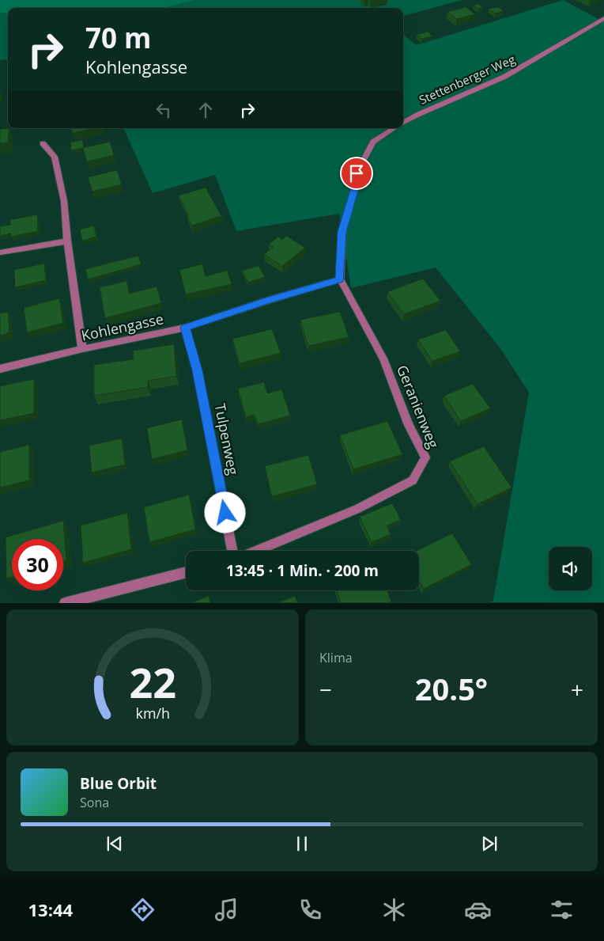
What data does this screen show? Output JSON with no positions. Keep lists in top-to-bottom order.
{
  "streets": {
    "street": [
      "Stettenberger Weg",
      "Kohlengasse",
      "Geranienweg",
      "Tulpenweg"
    ]
  },
  "crossings": [
    ["Stettenberger Weg", "Kohlengasse"],
    ["Stettenberger Weg", "Geranienweg"],
    ["Kohlengasse", "Geranienweg"],
    ["Kohlengasse", "Tulpenweg"]
  ],
  "page": {
    "turn": ["70 m", "Kohlengasse"],
    "limit": "30",
    "trip": "13:45 · 1 Min. · 200 m",
    "tile": "Klima",
    "heat": ["−", "20.5°", "+"],
    "song": ["Blue Orbit", "Sona"],
    "tabs": "13:44",
    "gauge": ["22", "km/h"]
  }
}
